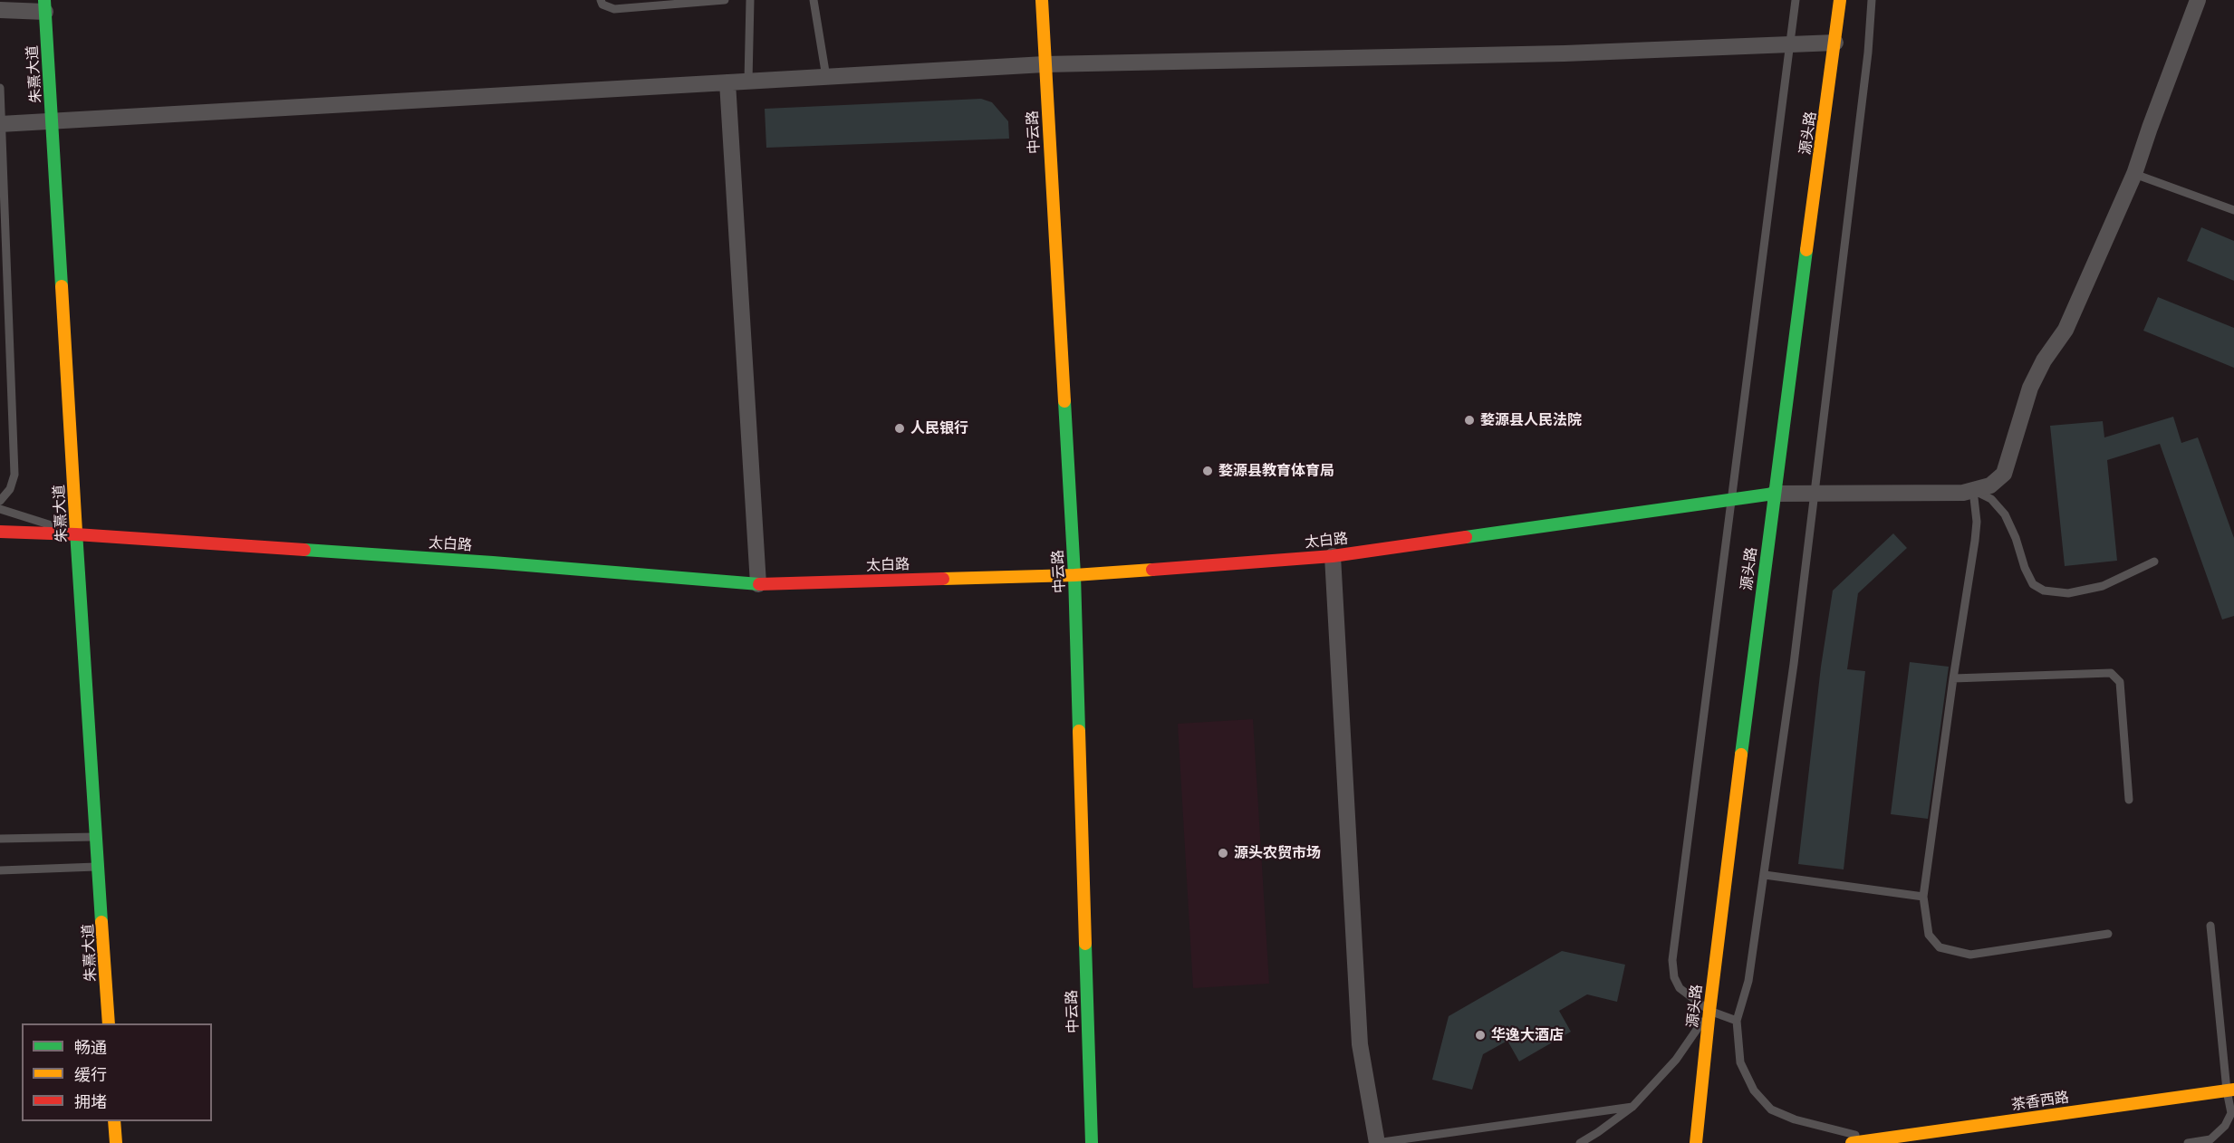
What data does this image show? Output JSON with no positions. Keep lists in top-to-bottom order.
{
  "streets": {
    "street": [
      "朱熹大道",
      "中云路",
      "源头路",
      "太白路",
      "茶香西路"
    ]
  },
  "crossings": [
    ["朱熹大道", "太白路"],
    ["中云路", "太白路"],
    ["源头路", "太白路"]
  ],
  "places": [
    "婺源县人民法院",
    "人民银行",
    "婺源县教育体育局",
    "源头农贸市场",
    "华逸大酒店"
  ],
  "legend": ["畅通", "缓行", "拥堵"]
}
